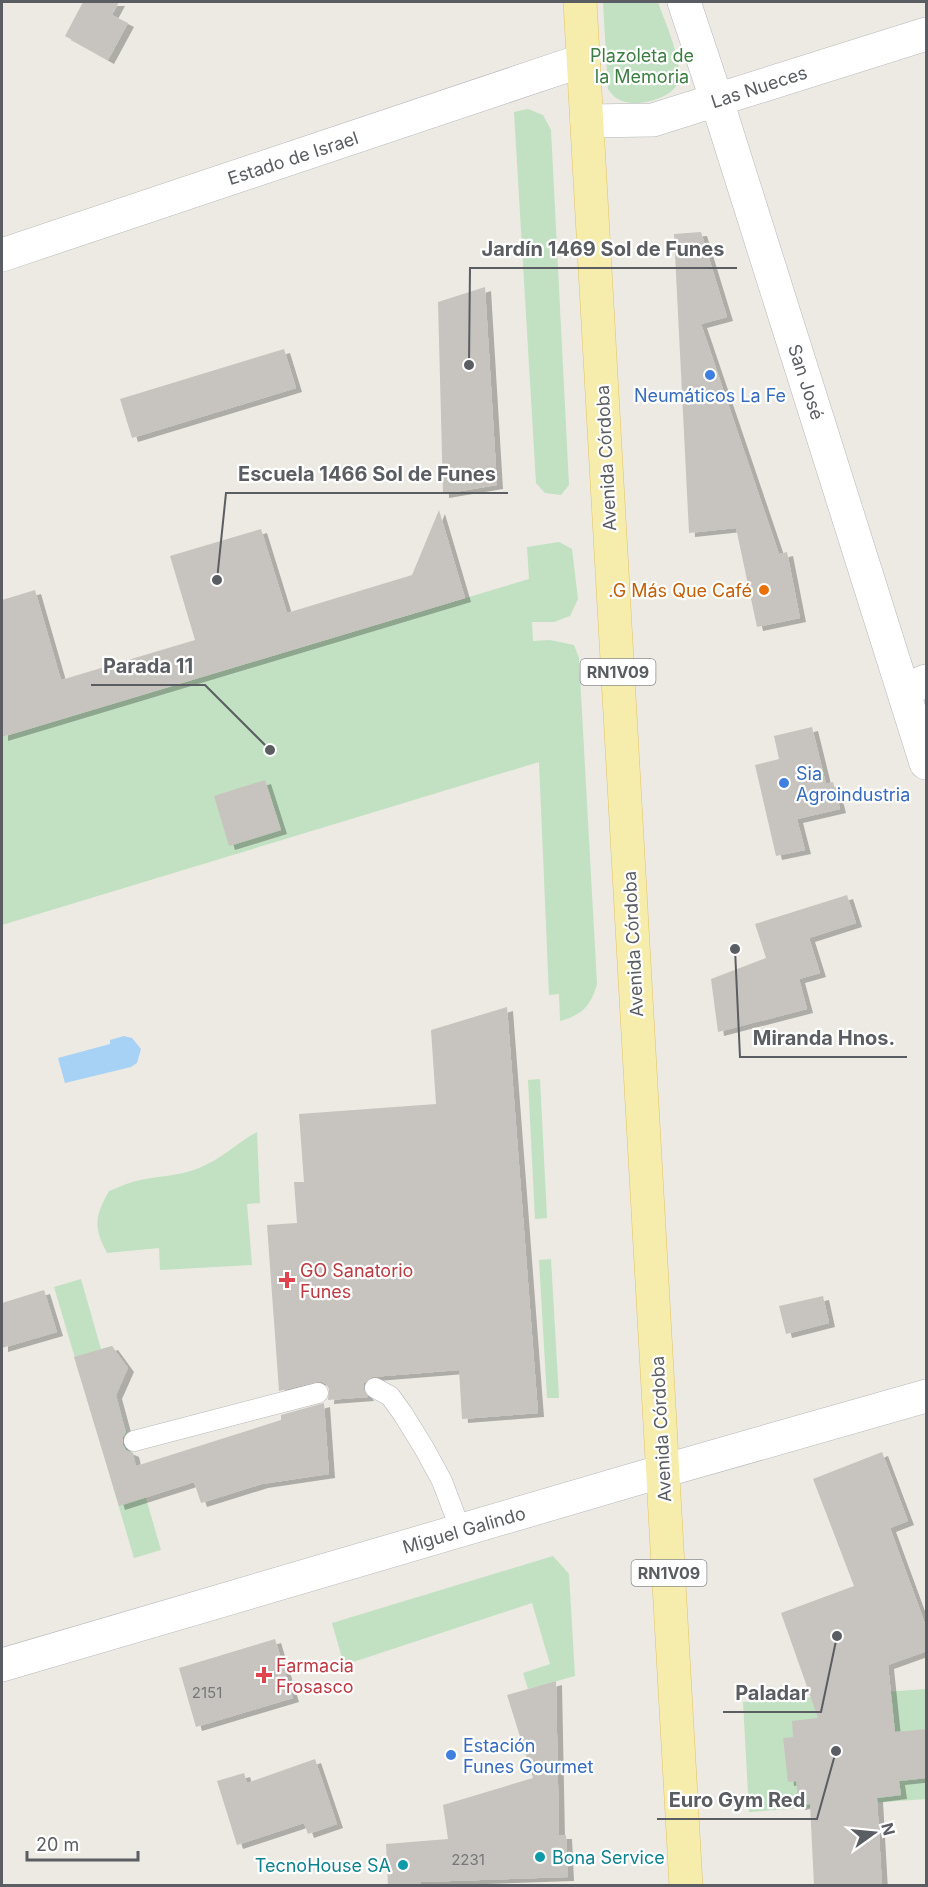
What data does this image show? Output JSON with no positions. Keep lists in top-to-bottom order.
{
  "streets": {
    "main road": ["Avenida Córdoba", "RN1V09"],
    "street": [
      "Las Nueces",
      "Estado de Israel",
      "San José",
      "Miguel Galindo"
    ]
  },
  "crossings": [
    ["Las Nueces", "San José"],
    ["Las Nueces", "Avenida Córdoba"],
    ["Estado de Israel", "Avenida Córdoba"],
    ["Avenida Córdoba", "Miguel Galindo"]
  ],
  "parks": ["Plazoleta de la Memoria"],
  "places": {
    "other": [
      "Jardín 1469 Sol de Funes",
      "Neumáticos La Fe",
      "Escuela 1466 Sol de Funes",
      ".G Más Que Café",
      "Parada 11",
      "Sia Agroindustria",
      "Miranda Hnos.",
      "Paladar",
      "Euro Gym Red",
      "Estación Funes Gourmet",
      "Bona Service",
      "TecnoHouse SA"
    ],
    "health": ["GO Sanatorio Funes", "Farmacia Frosasco"]
  },
  "house_numbers": ["2151", "2231"],
  "scale_bar": "20 m",
  "north": "right"
}
